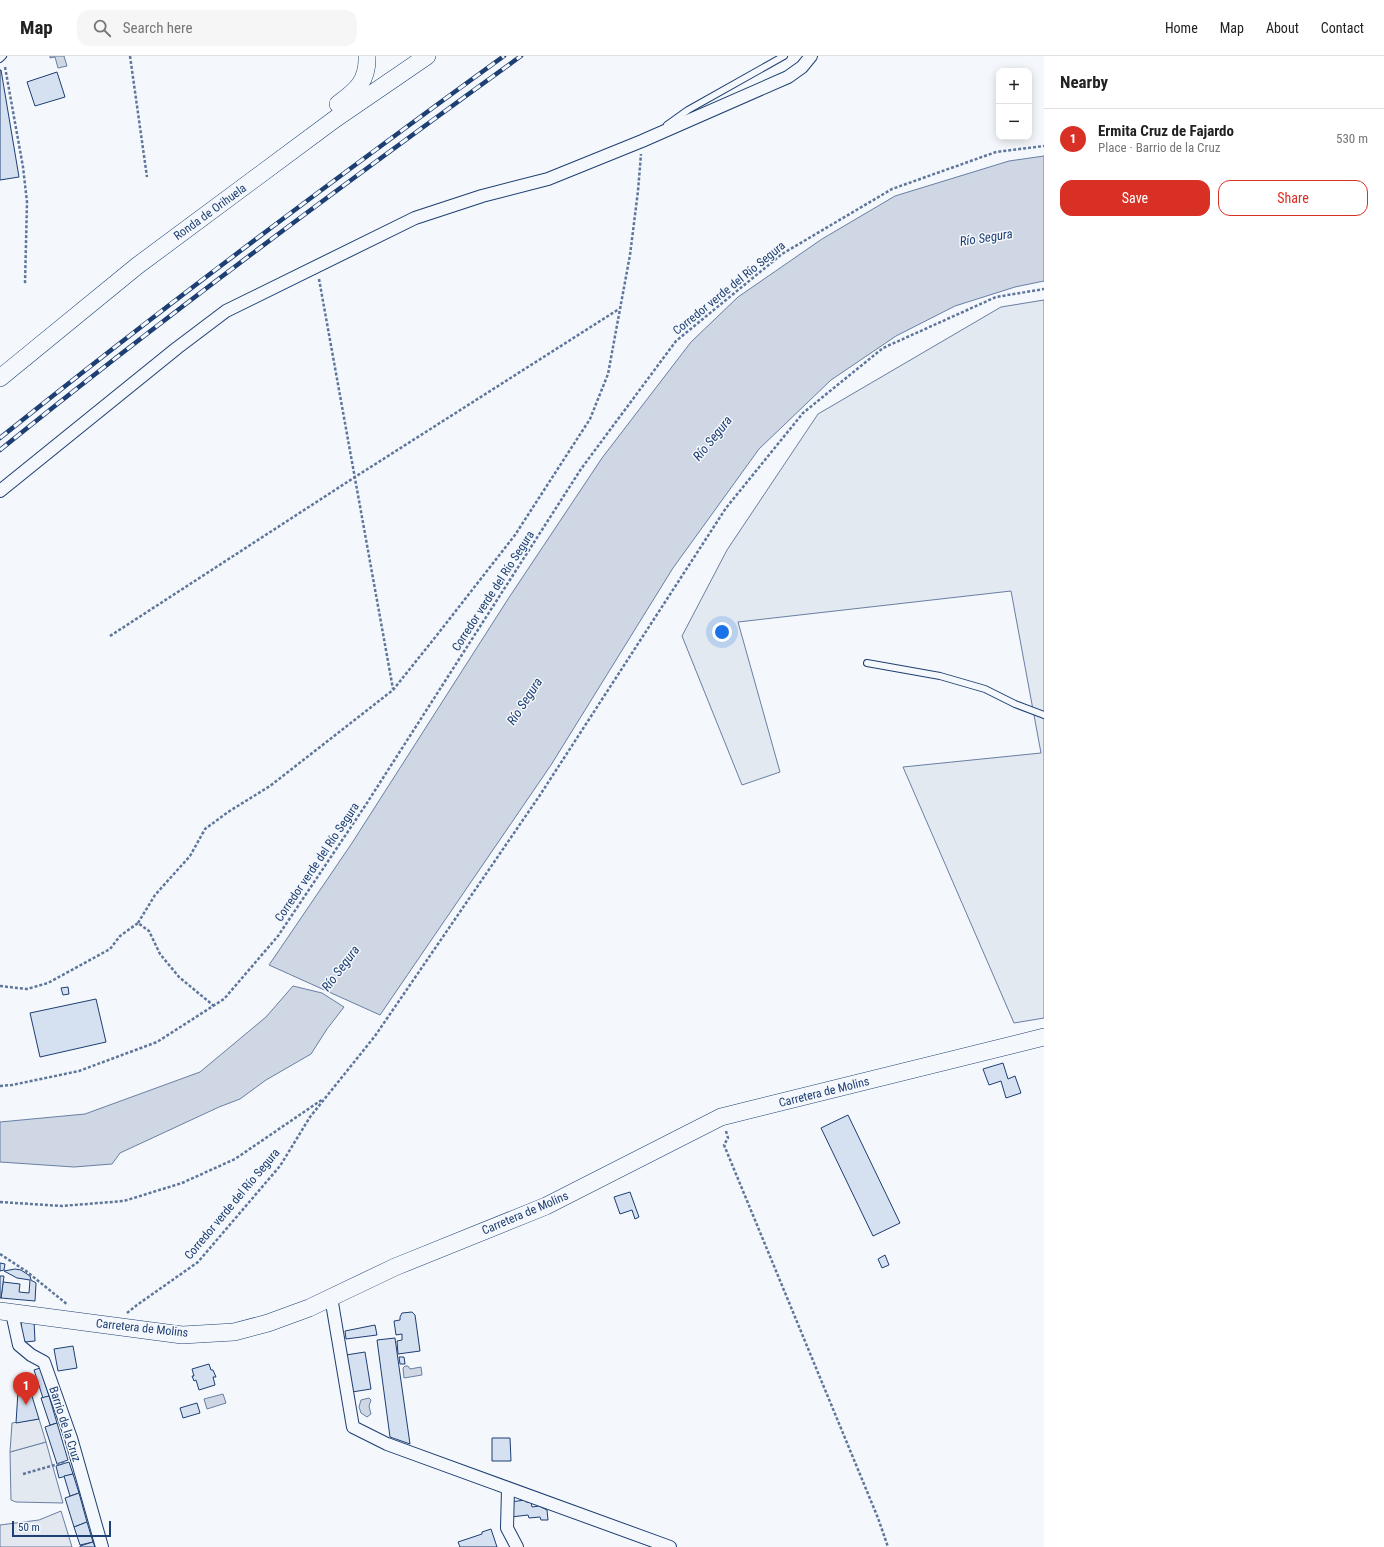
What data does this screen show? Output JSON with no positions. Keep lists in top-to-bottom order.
{
  "streets": {
    "street": ["Ronda de Orihuela", "Carretera de Molins", "Barrio de la Cruz"],
    "path": ["Corredor verde del Río Segura"]
  },
  "crossings": [
    ["Corredor verde del Río Segura", "Carretera de Molins"],
    ["Carretera de Molins", "Barrio de la Cruz"]
  ],
  "water": ["Río Segura"],
  "scale_bar": "50 m",
  "page": {
    "header": "Map",
    "search": "Search here",
    "nav": [
      "Home",
      "Map",
      "About",
      "Contact"
    ],
    "heading": "Nearby",
    "map_buttons": ["+", "−"],
    "list": [
      {
        "mark": "1",
        "name": "Ermita Cruz de Fajardo",
        "note": "Place · Barrio de la Cruz",
        "value": "530 m"
      }
    ],
    "buttons": ["Save", "Share"],
    "pins": "1",
    "scale": "50 m"
  }
}
